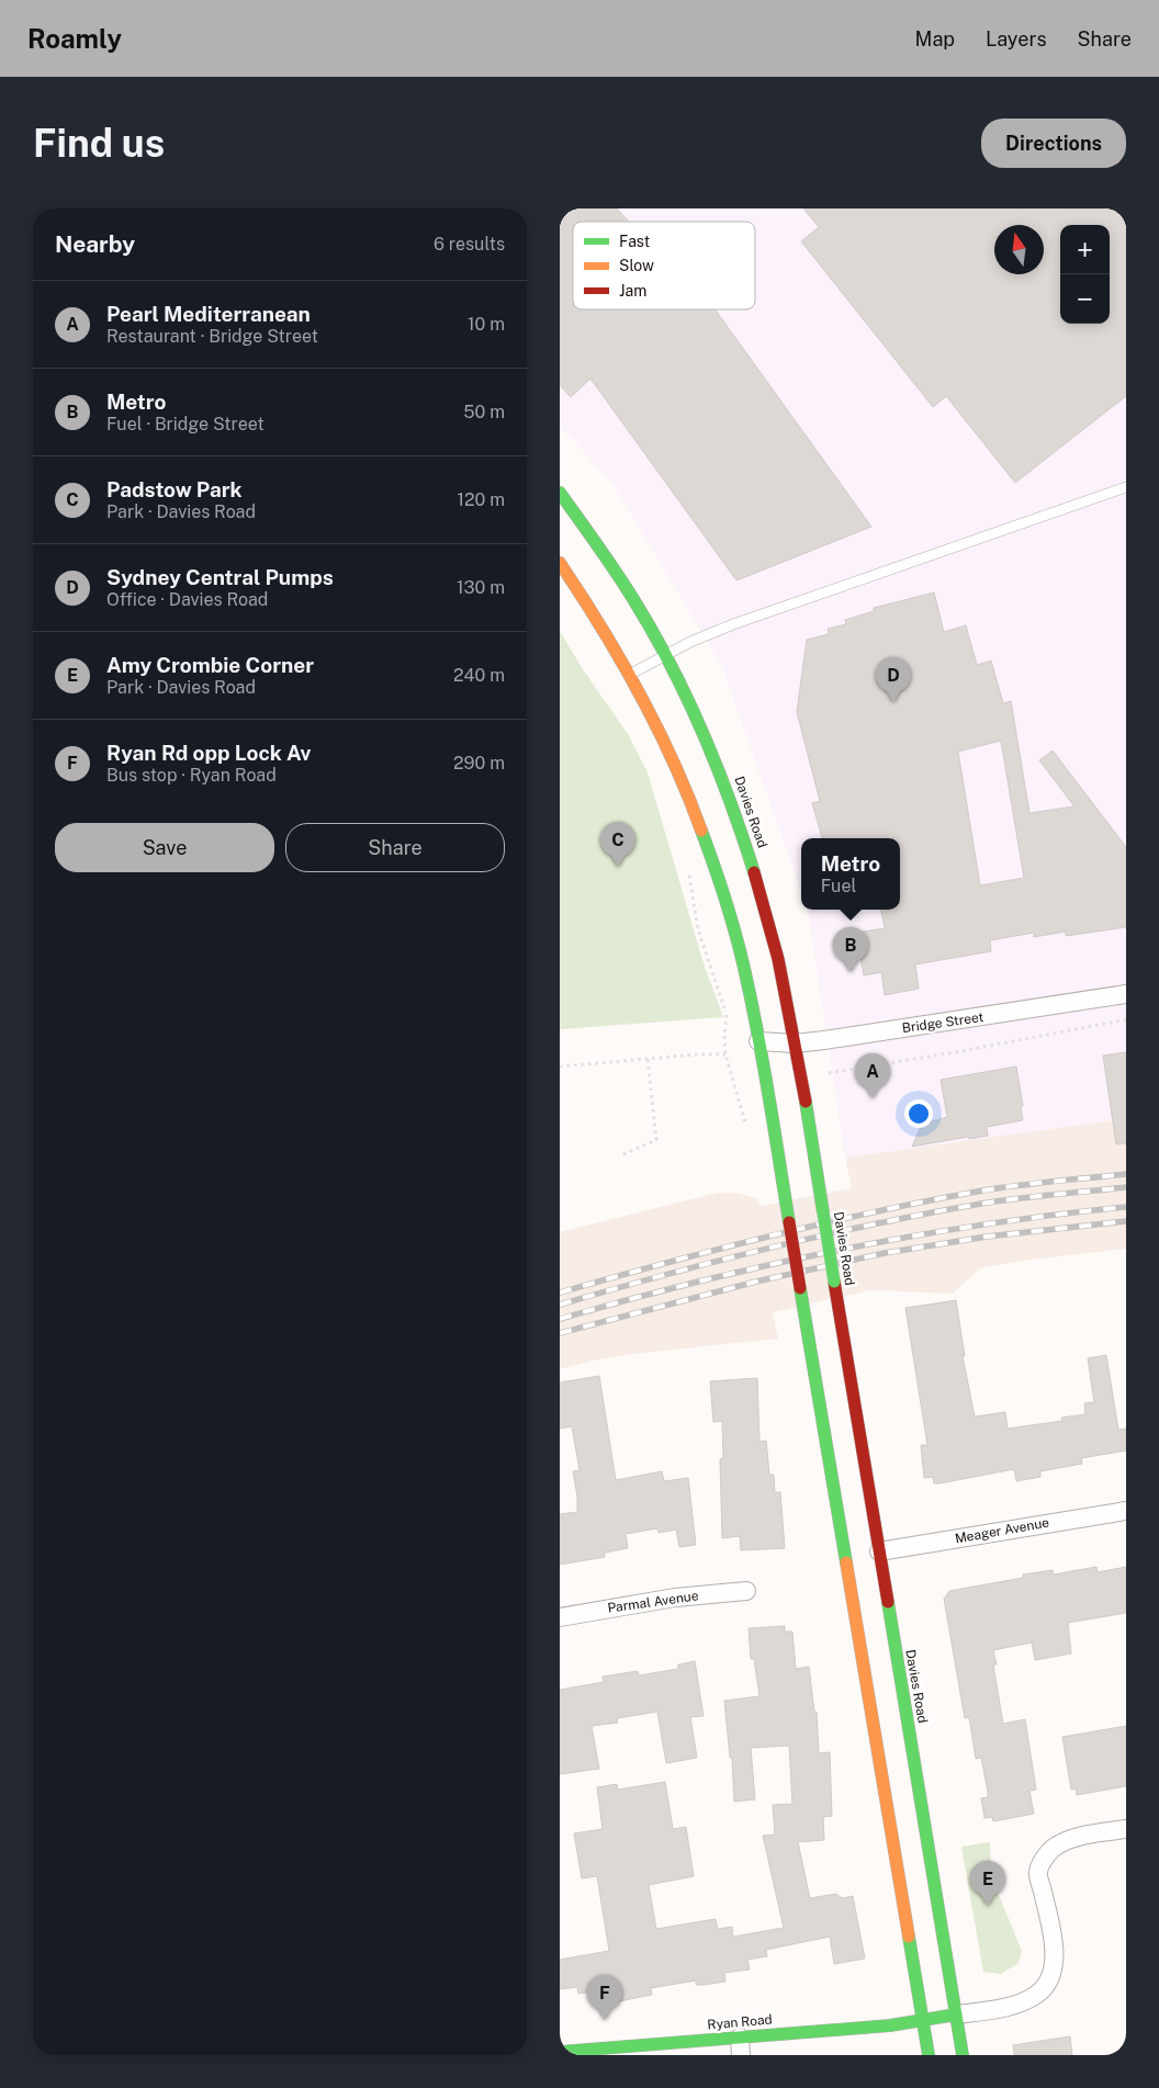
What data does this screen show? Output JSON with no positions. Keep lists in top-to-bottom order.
{
  "streets": {
    "main road": ["Davies Road", "Ryan Road"],
    "street": ["Bridge Street", "Meager Avenue", "Parmal Avenue"]
  },
  "crossings": [
    ["Davies Road", "Bridge Street"],
    ["Davies Road", "Meager Avenue"],
    ["Davies Road", "Ryan Road"]
  ],
  "legend": ["Fast", "Slow", "Jam"],
  "north": "top",
  "page": {
    "header": "Roamly",
    "nav": ["Map", "Layers", "Share"],
    "buttons": [
      "Directions",
      ["Save", "Share"]
    ],
    "title": "Find us",
    "heading": ["Nearby", "6 results"],
    "map_buttons": ["+", "−"],
    "list": [
      {
        "mark": "A",
        "name": "Pearl Mediterranean",
        "note": "Restaurant · Bridge Street",
        "value": "10 m"
      },
      {
        "mark": "B",
        "name": "Metro",
        "note": "Fuel · Bridge Street",
        "value": "50 m"
      },
      {
        "mark": "C",
        "name": "Padstow Park",
        "note": "Park · Davies Road",
        "value": "120 m"
      },
      {
        "mark": "D",
        "name": "Sydney Central Pumps",
        "note": "Office · Davies Road",
        "value": "130 m"
      },
      {
        "mark": "E",
        "name": "Amy Crombie Corner",
        "note": "Park · Davies Road",
        "value": "240 m"
      },
      {
        "mark": "F",
        "name": "Ryan Rd opp Lock Av",
        "note": "Bus stop · Ryan Road",
        "value": "290 m"
      }
    ],
    "pins": [
      "D",
      "C",
      "B",
      "A",
      "E",
      "F"
    ],
    "popup": ["Metro", "Fuel"]
  }
}
